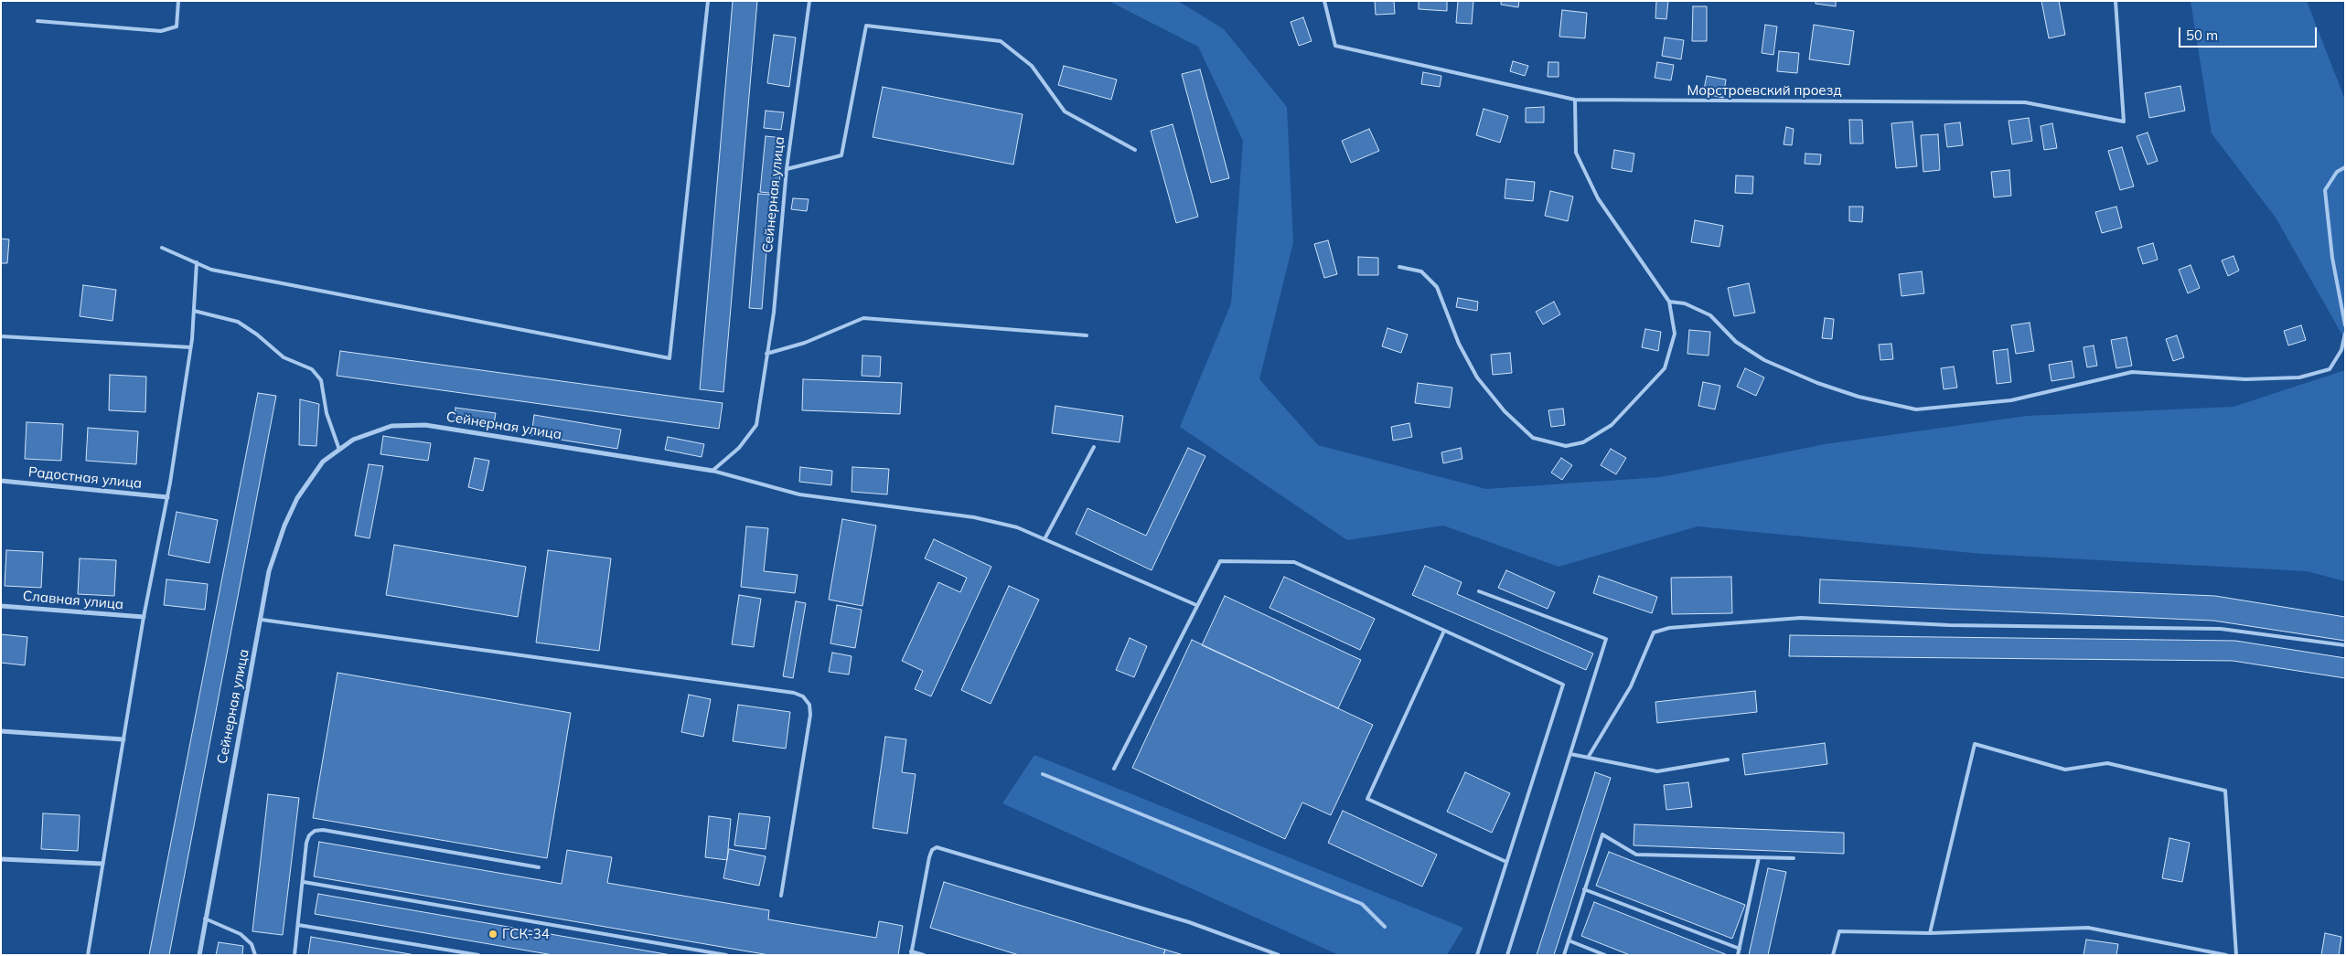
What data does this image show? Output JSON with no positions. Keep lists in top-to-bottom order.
{
  "streets": {
    "street": ["Сейнерная улица", "Радостная улица", "Славная улица"],
    "lane": ["Морстроевский проезд"]
  },
  "places": ["ГСК-34"],
  "scale_bar": "50 m"
}
